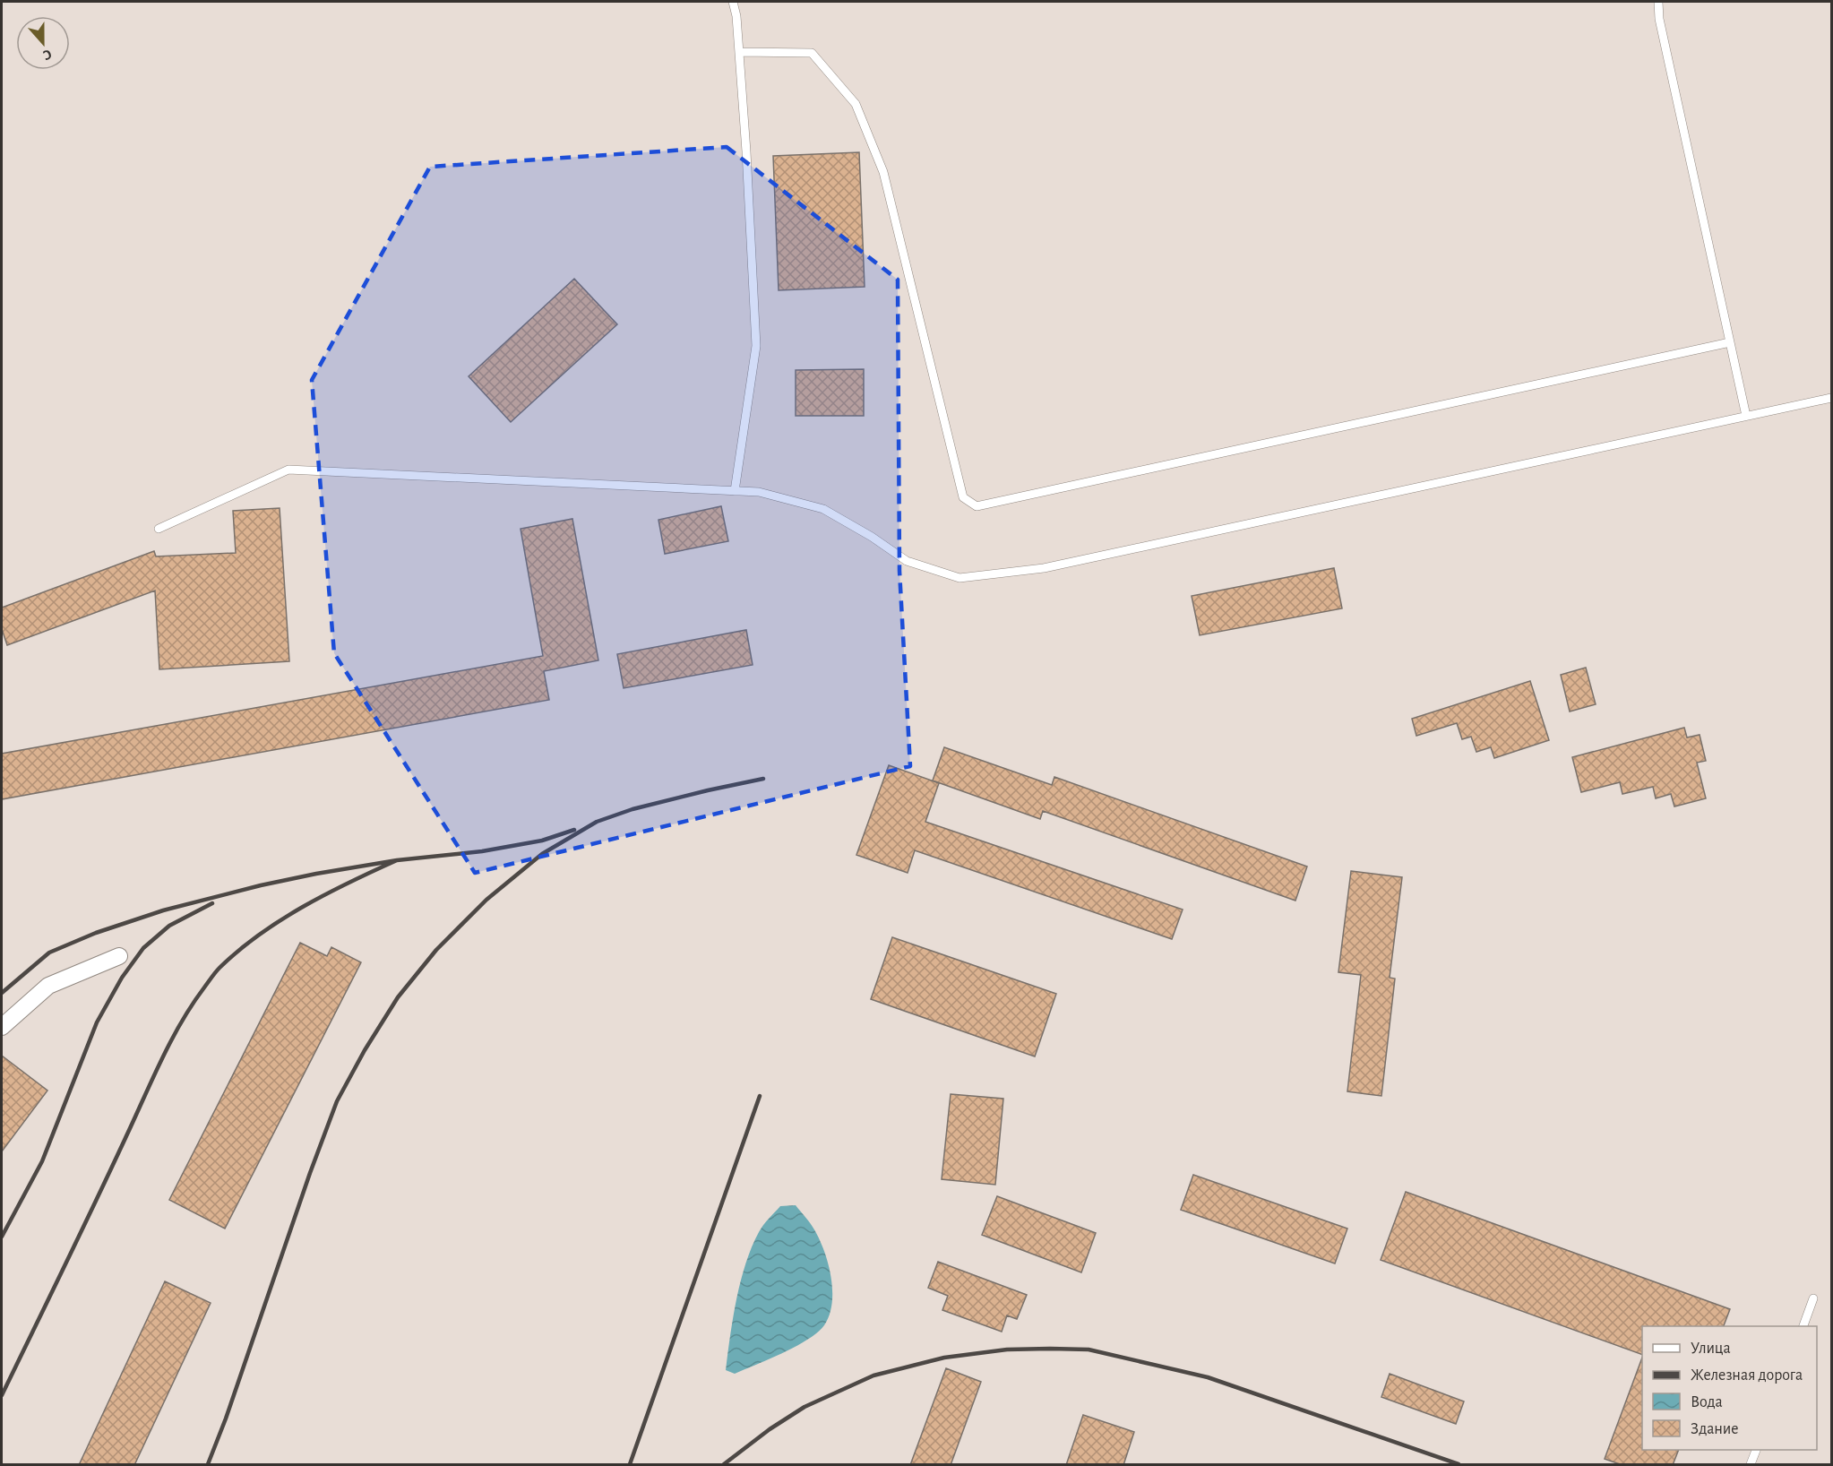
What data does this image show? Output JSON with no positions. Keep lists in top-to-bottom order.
{
  "legend": [
    "Улица",
    "Железная дорога",
    "Вода",
    "Здание"
  ],
  "north": "bottom"
}
